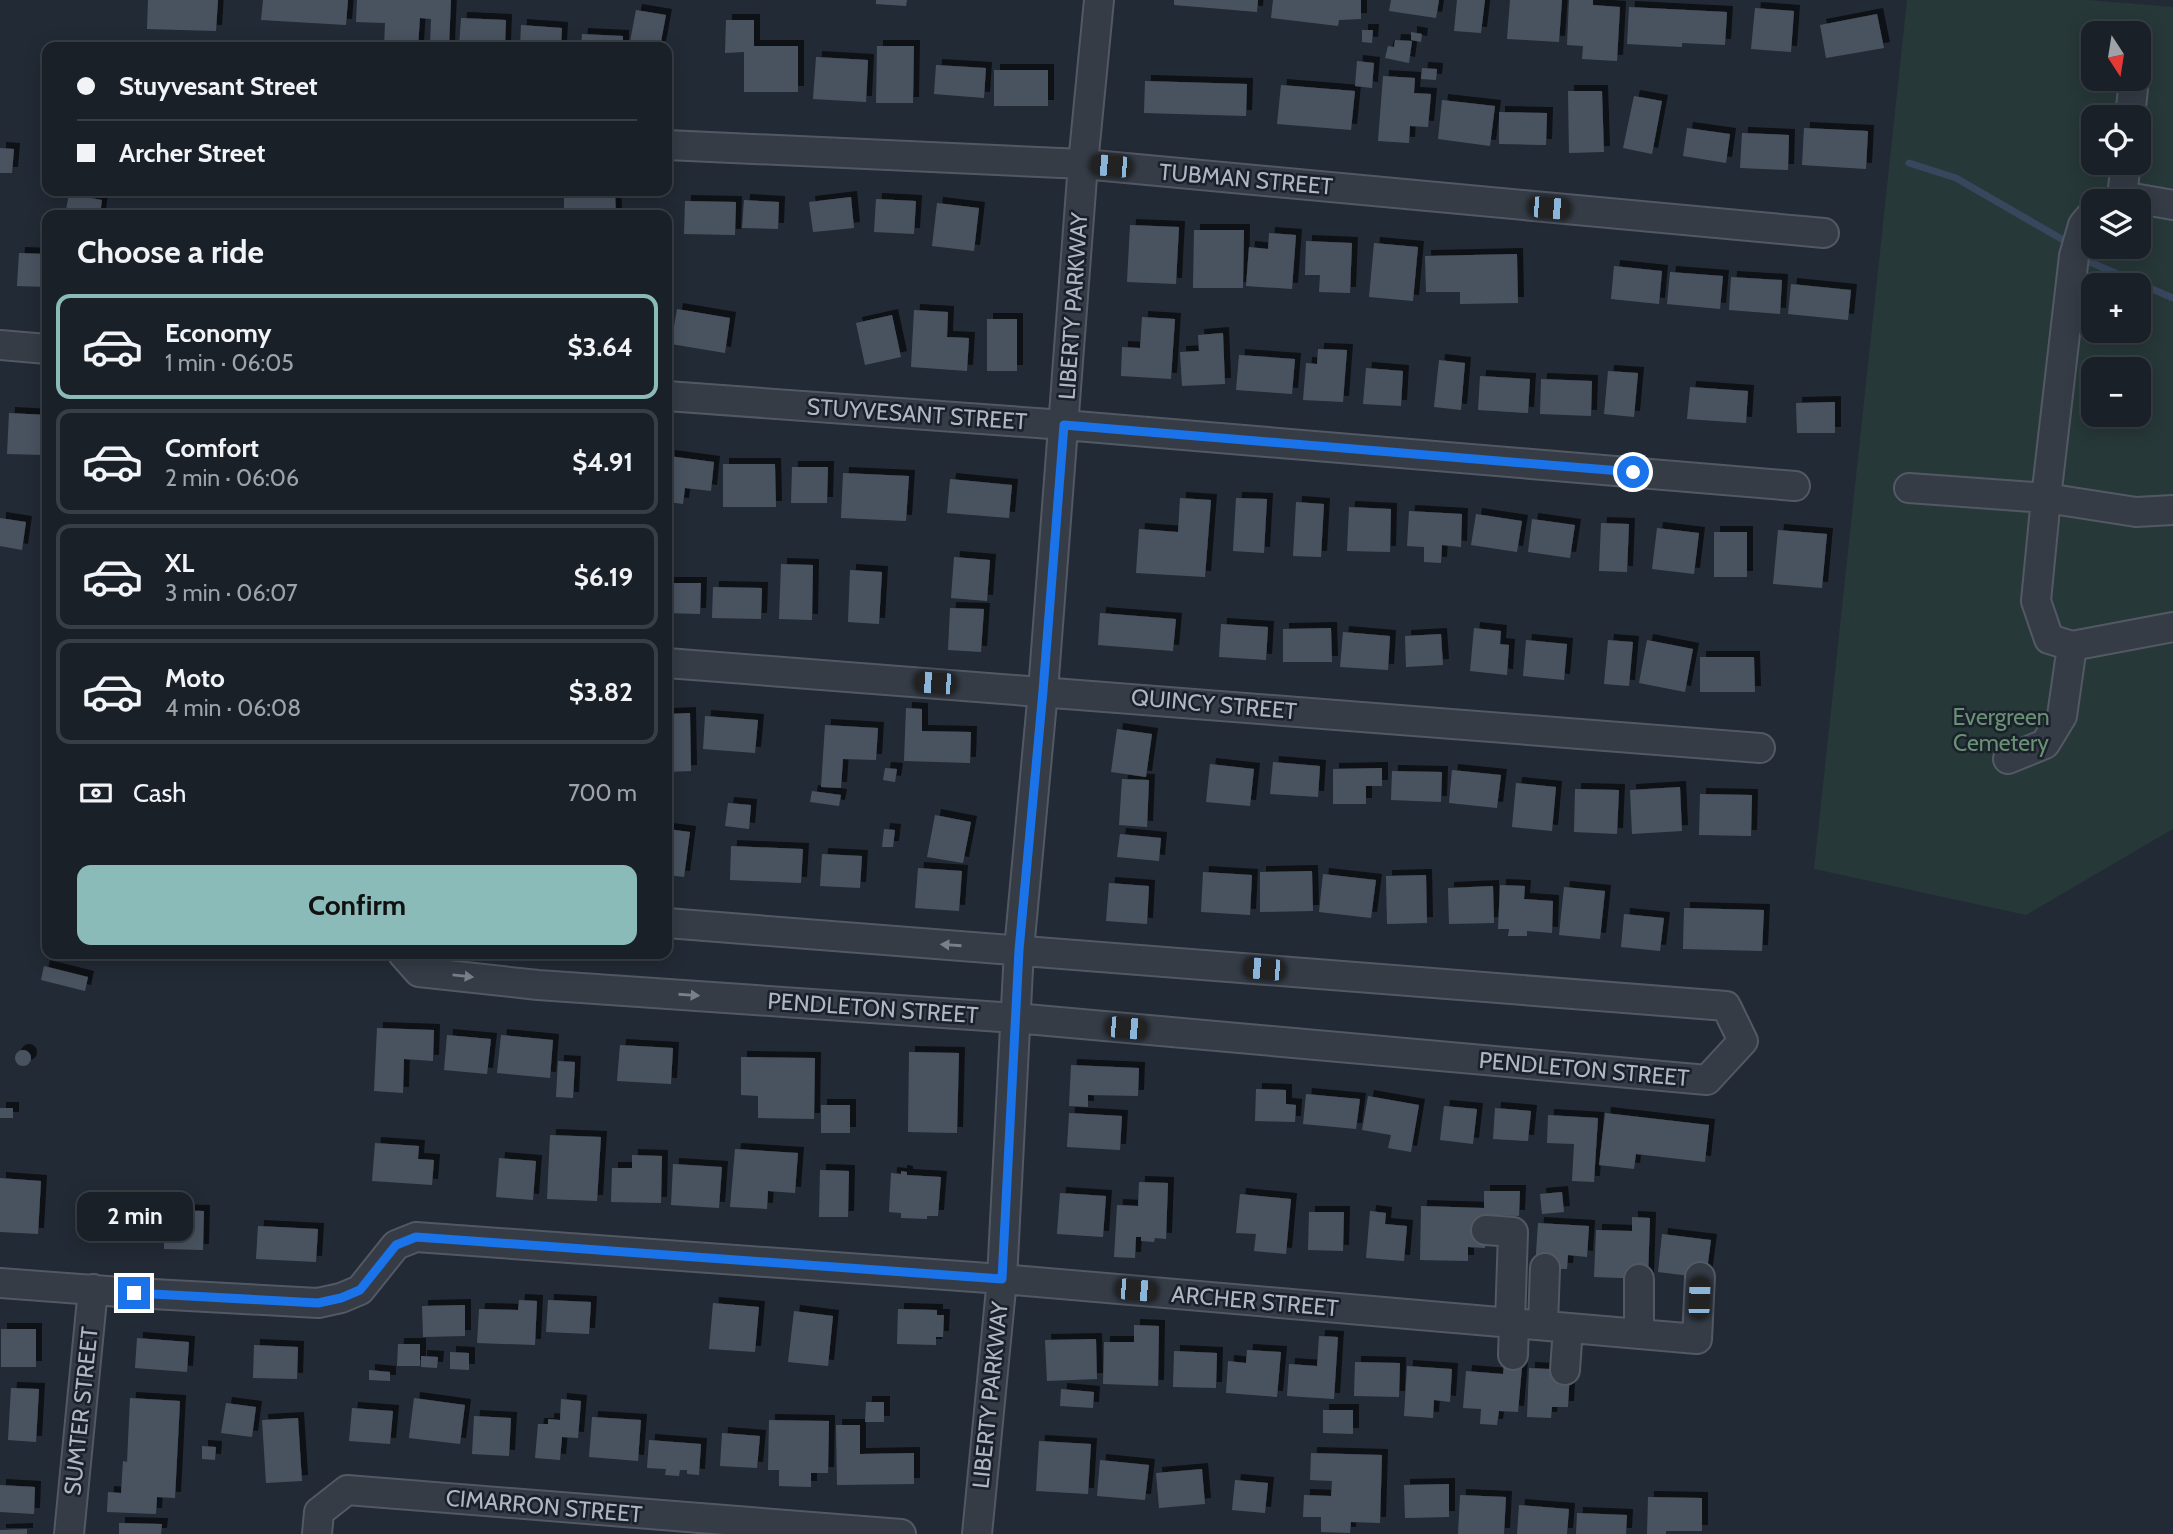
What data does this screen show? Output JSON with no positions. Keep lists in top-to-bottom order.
{
  "streets": {
    "street": [
      "TUBMAN STREET",
      "LIBERTY PARKWAY",
      "STUYVESANT STREET",
      "QUINCY STREET",
      "PENDLETON STREET",
      "ARCHER STREET",
      "SUMTER STREET",
      "CIMARRON STREET"
    ]
  },
  "crossings": [
    ["TUBMAN STREET", "LIBERTY PARKWAY"],
    ["LIBERTY PARKWAY", "STUYVESANT STREET"],
    ["LIBERTY PARKWAY", "QUINCY STREET"],
    ["LIBERTY PARKWAY", "PENDLETON STREET"],
    ["LIBERTY PARKWAY", "ARCHER STREET"],
    ["ARCHER STREET", "SUMTER STREET"]
  ],
  "parks": ["Evergreen Cemetery"],
  "north": "bottom",
  "page": {
    "map_buttons": ["+", "−"],
    "banner": ["Stuyvesant Street", "Archer Street"],
    "heading": "Choose a ride",
    "list": [
      {
        "name": "Economy",
        "note": "1 min · 06:05",
        "value": "$3.64"
      },
      {
        "name": "Comfort",
        "note": "2 min · 06:06",
        "value": "$4.91"
      },
      {
        "name": "XL",
        "note": "3 min · 06:07",
        "value": "$6.19"
      },
      {
        "name": "Moto",
        "note": "4 min · 06:08",
        "value": "$3.82"
      }
    ],
    "pay": ["Cash", "700 m"],
    "buttons": "Confirm",
    "bubble": "2 min"
  }
}
